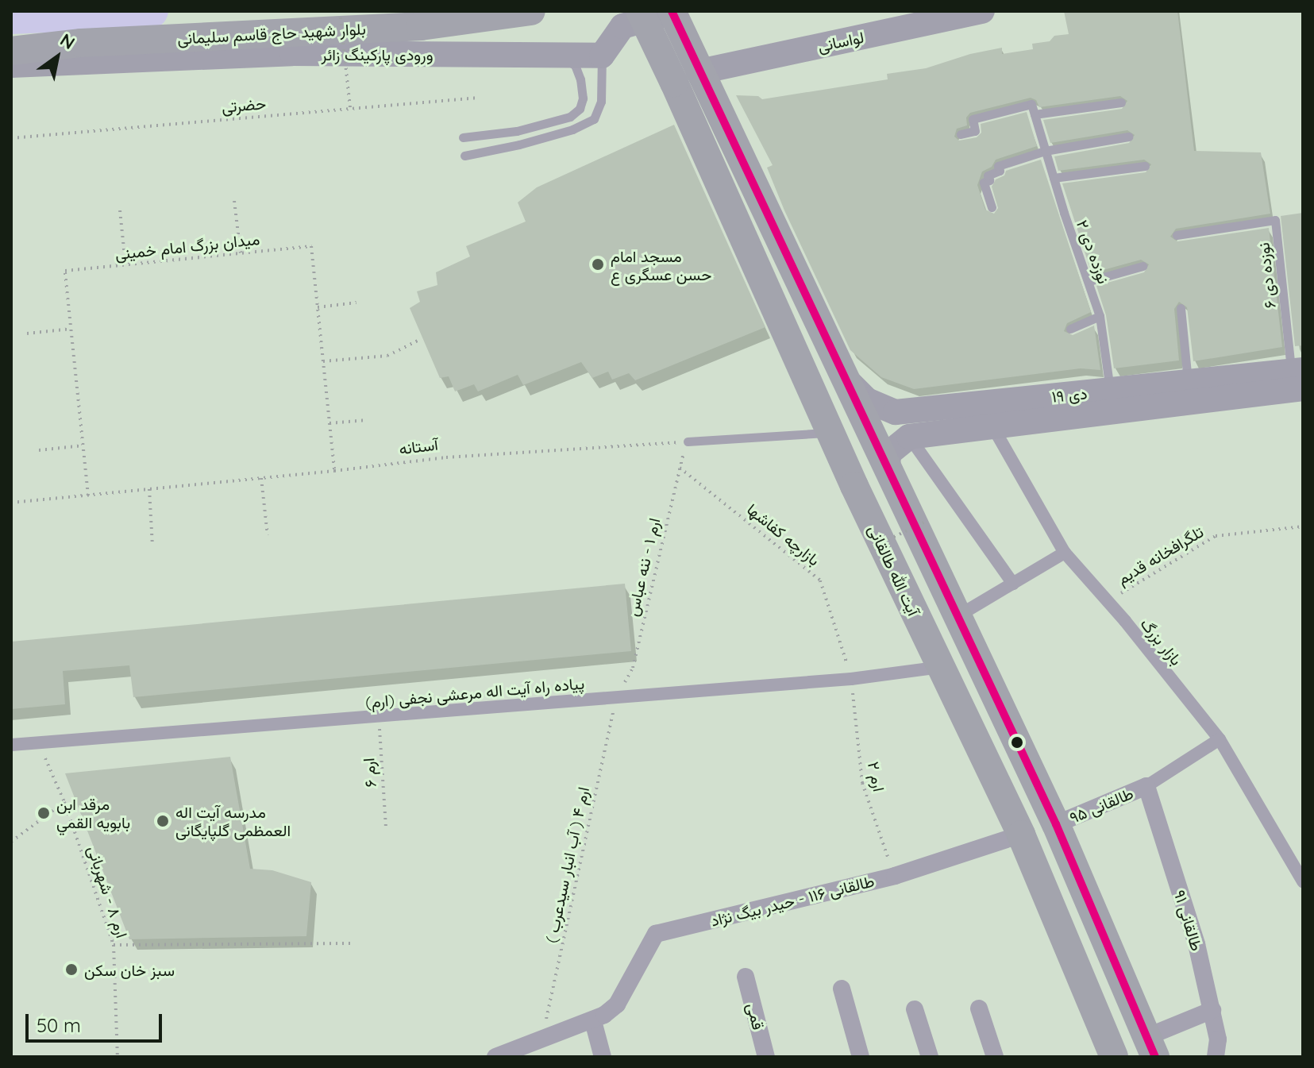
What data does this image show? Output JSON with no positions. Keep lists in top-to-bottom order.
{
  "streets": {
    "main road": [
      "بلوار شهید حاج قاسم سلیمانی",
      "لواسانی",
      "ورودی پارکینگ زائر",
      "۱۹ دی",
      "آیت الله طالقانی"
    ],
    "street": [
      "بازار بزرگ",
      "پیاده راه آیت اله مرعشی نجفی (ارم)",
      "طالقانی ۹۵",
      "طالقانی ۱۱۶ - حیدر بیگ نژاد",
      "طالقانی ۹۱",
      "قمی"
    ],
    "lane": ["نوزده دی ۲", "نوزده دی ۶"],
    "path": [
      "حضرتی",
      "میدان بزرگ امام خمینی",
      "آستانه",
      "بازارچه کفاشها",
      "تلگرافخانه قدیم",
      "ارم ۱ - ننه عباس",
      "ارم ۶",
      "ارم ۲",
      "ارم ۴ ( آب انبار سیدعرب )",
      "ارم ۸ - شهربانی"
    ]
  },
  "crossings": [
    ["میدان بزرگ امام خمینی", "آستانه"],
    ["نوزده دی ۲", "۱۹ دی"],
    ["نوزده دی ۶", "۱۹ دی"],
    ["۱۹ دی", "بازار بزرگ"],
    ["آستانه", "ارم ۱ - ننه عباس"],
    ["بازارچه کفاشها", "ارم ۱ - ننه عباس"],
    ["بازارچه کفاشها", "پیاده راه آیت اله مرعشی نجفی (ارم)"],
    ["بازارچه کفاشها", "ارم ۲"],
    ["تلگرافخانه قدیم", "بازار بزرگ"],
    ["ارم ۱ - ننه عباس", "پیاده راه آیت اله مرعشی نجفی (ارم)"],
    ["ارم ۱ - ننه عباس", "ارم ۴ ( آب انبار سیدعرب )"],
    ["آیت الله طالقانی", "پیاده راه آیت اله مرعشی نجفی (ارم)"],
    ["آیت الله طالقانی", "طالقانی ۱۱۶ - حیدر بیگ نژاد"],
    ["پیاده راه آیت اله مرعشی نجفی (ارم)", "ارم ۶"],
    ["پیاده راه آیت اله مرعشی نجفی (ارم)", "ارم ۲"],
    ["پیاده راه آیت اله مرعشی نجفی (ارم)", "ارم ۴ ( آب انبار سیدعرب )"],
    ["پیاده راه آیت اله مرعشی نجفی (ارم)", "ارم ۸ - شهربانی"],
    ["ارم ۲", "طالقانی ۱۱۶ - حیدر بیگ نژاد"],
    ["طالقانی ۹۵", "طالقانی ۹۱"]
  ],
  "places": [
    "مسجد امام حسن عسگری ع",
    "مرقد ابن بابويه القمي",
    "مدرسه آیت اله العمظمی گلپایگانی",
    "سبز خان سکن"
  ],
  "scale_bar": "50 m",
  "north": "top right"
}
